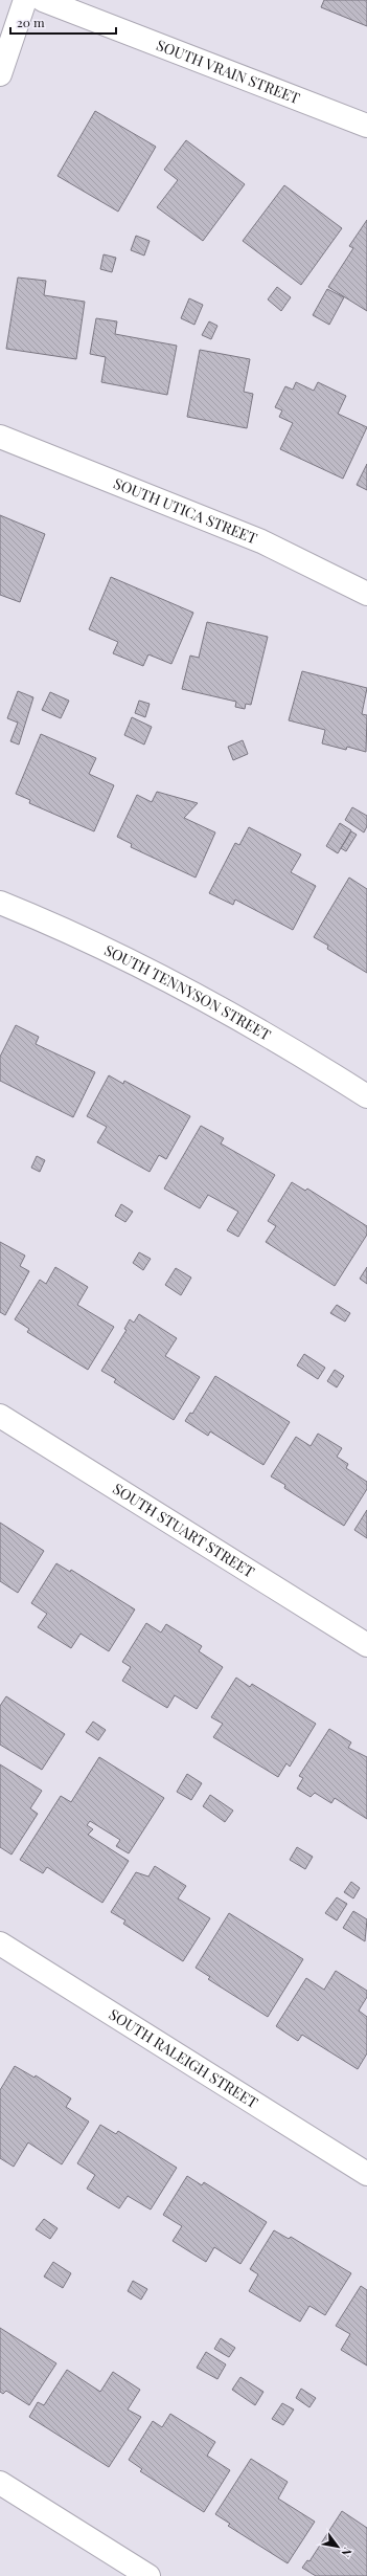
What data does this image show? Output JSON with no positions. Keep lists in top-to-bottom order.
{
  "streets": {
    "street": [
      "SOUTH VRAIN STREET",
      "SOUTH UTICA STREET",
      "SOUTH TENNYSON STREET",
      "SOUTH STUART STREET",
      "SOUTH RALEIGH STREET"
    ]
  },
  "scale_bar": "20 m",
  "north": "bottom right"
}
